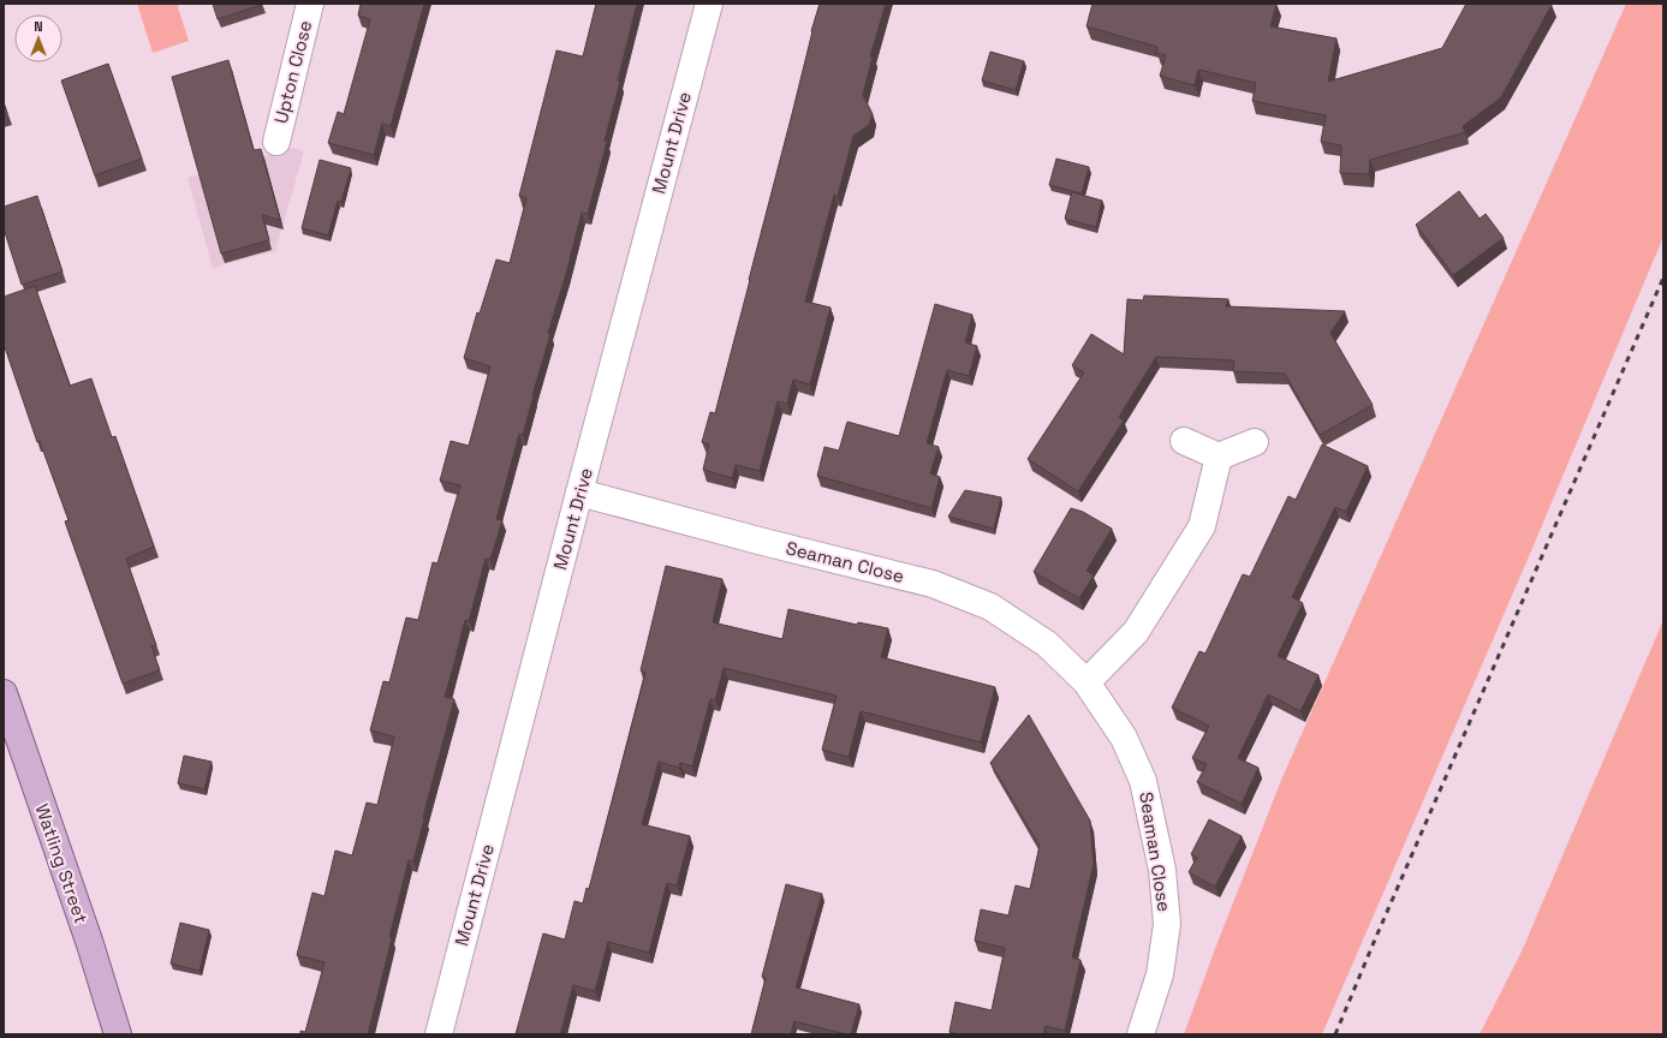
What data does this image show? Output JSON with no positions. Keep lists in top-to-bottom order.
{
  "streets": {
    "main road": ["Watling Street"],
    "street": ["Upton Close", "Mount Drive", "Seaman Close"]
  },
  "crossings": [
    ["Mount Drive", "Seaman Close"]
  ],
  "north": "top"
}
